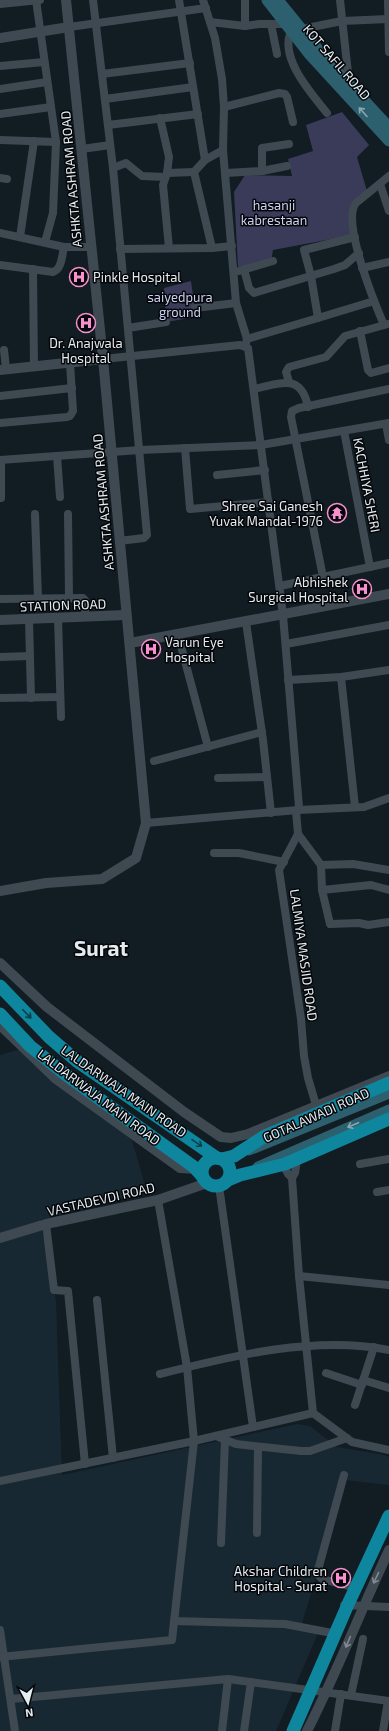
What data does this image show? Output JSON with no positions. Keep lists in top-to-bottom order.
{
  "streets": {
    "highway": ["LALDARWAJA MAIN ROAD", "GOTALAWADI ROAD"],
    "main road": ["KOT SAFIL ROAD"],
    "street": [
      "ASHKTA ASHRAM ROAD",
      "KACHHIYA SHERI",
      "STATION ROAD",
      "LALMIYA MASJID ROAD",
      "VASTADEVDI ROAD"
    ]
  },
  "crossings": [
    ["ASHKTA ASHRAM ROAD", "STATION ROAD"],
    ["LALDARWAJA MAIN ROAD", "GOTALAWADI ROAD"],
    ["LALDARWAJA MAIN ROAD", "VASTADEVDI ROAD"],
    ["GOTALAWADI ROAD", "VASTADEVDI ROAD"]
  ],
  "districts": ["Surat"],
  "parks": ["hasanji kabrestaan", "saiyedpura ground"],
  "places": {
    "hospital": [
      "Pinkle Hospital",
      "Dr. Anajwala Hospital",
      "Abhishek Surgical Hospital",
      "Varun Eye Hospital",
      "Akshar Children Hospital - Surat"
    ],
    "temple": ["Shree Sai Ganesh Yuvak Mandal-1976"]
  },
  "north": "bottom"
}
